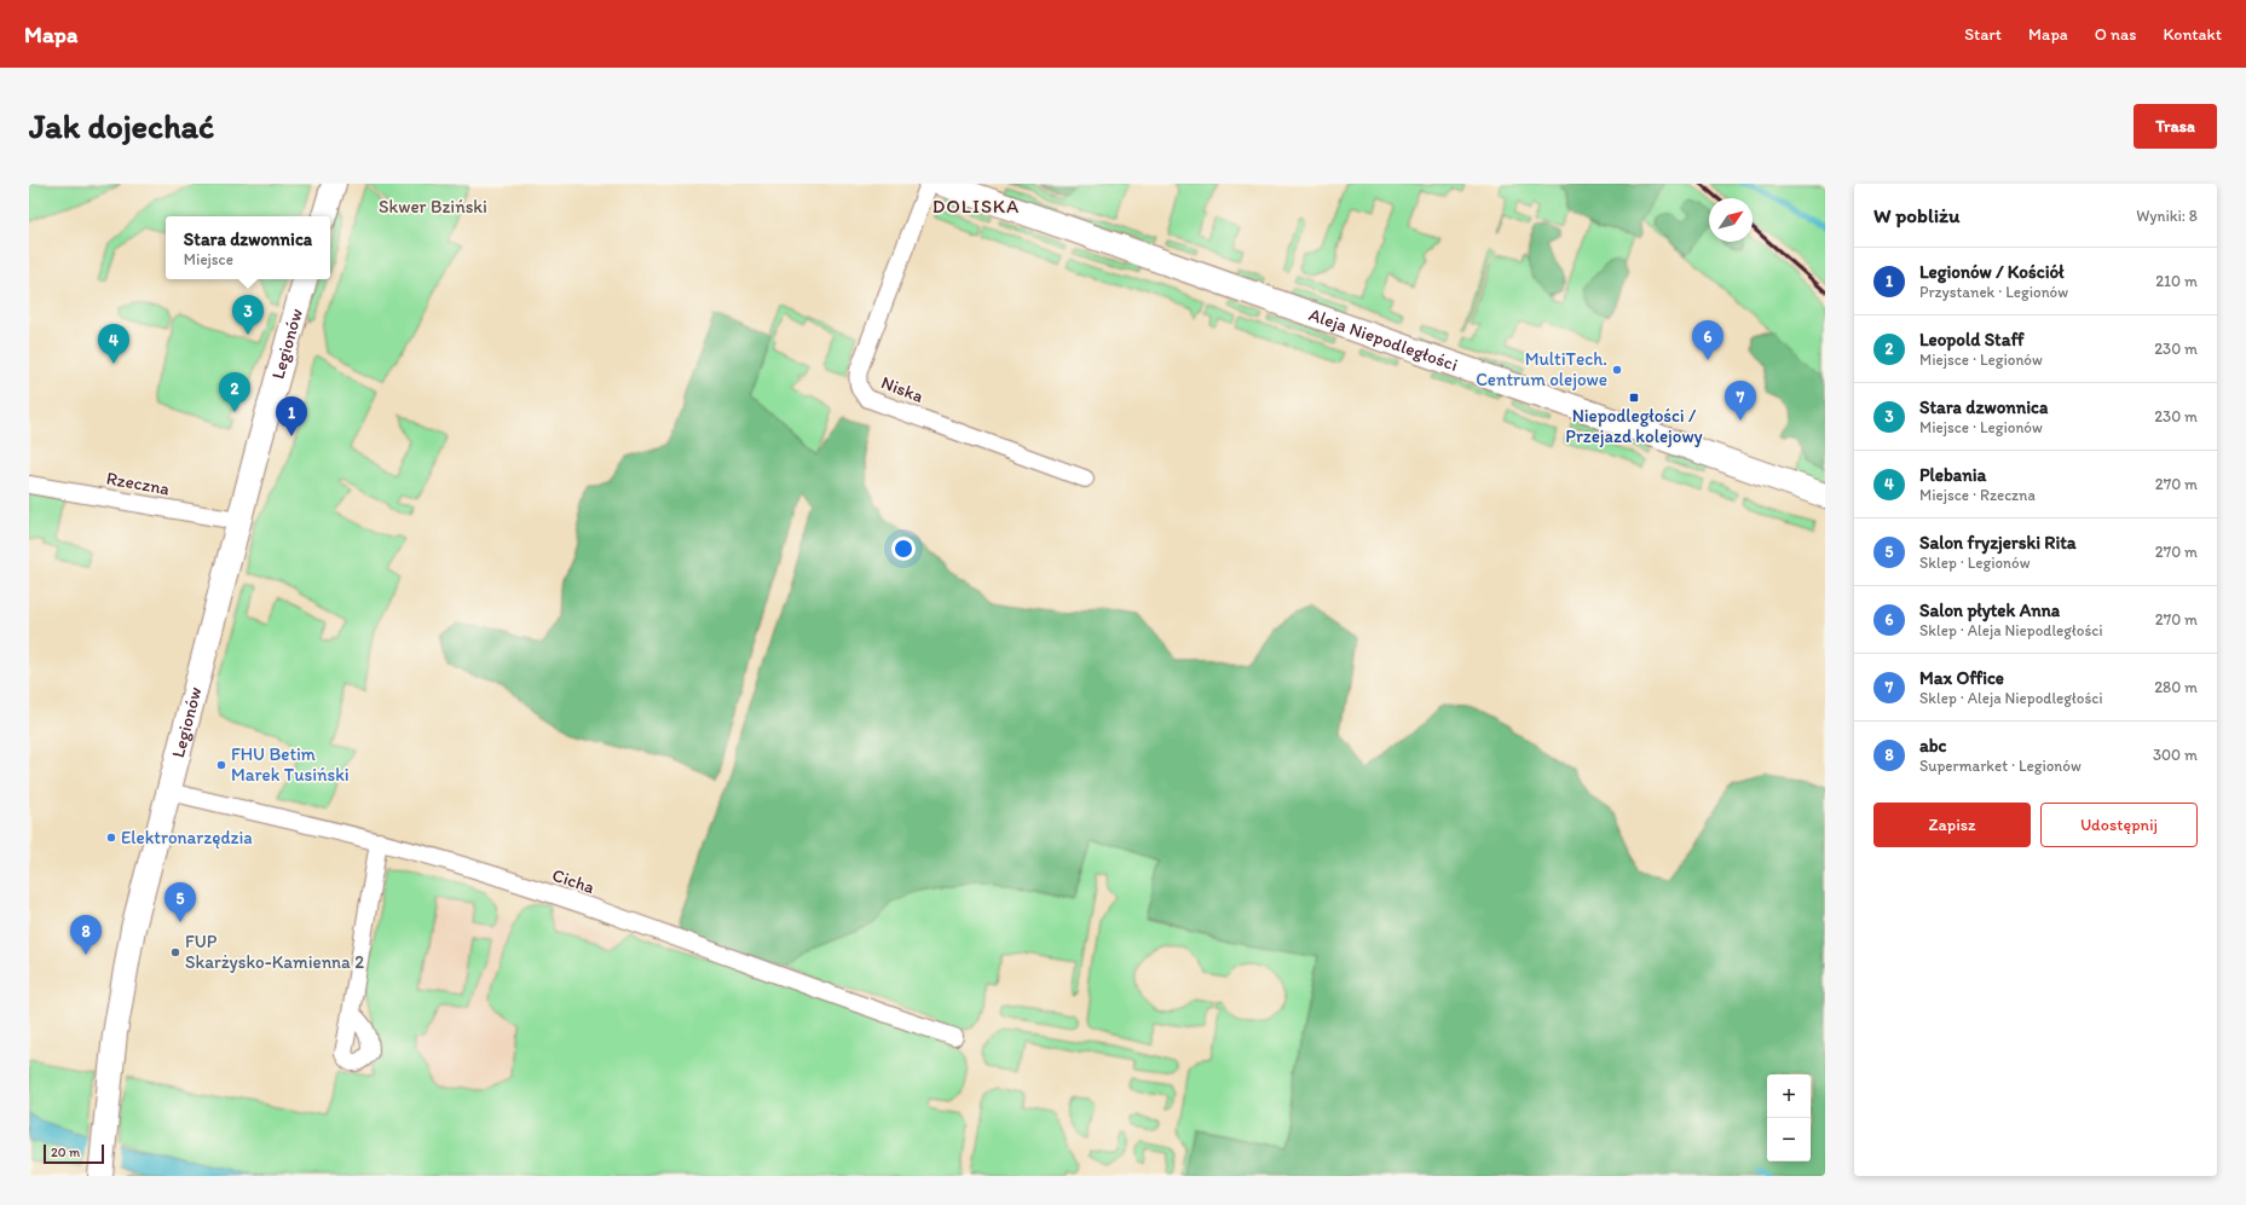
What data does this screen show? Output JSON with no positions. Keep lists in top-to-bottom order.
{
  "streets": {
    "street": [
      "Aleja Niepodległości",
      "Legionów",
      "Niska",
      "Rzeczna",
      "Cicha"
    ]
  },
  "crossings": [
    ["Legionów", "Rzeczna"],
    ["Legionów", "Cicha"]
  ],
  "districts": ["DOLISKA"],
  "parks": ["Skwer Bziński"],
  "places": {
    "other": [
      "MultiTech. Centrum olejowe",
      "FHU Betim Marek Tusiński",
      "Elektronarzędzia",
      "FUP Skarżysko-Kamienna 2"
    ],
    "transit": ["Niepodległości / Przejazd kolejowy"]
  },
  "scale_bar": "20 m",
  "north": "top right",
  "page": {
    "header": "Mapa",
    "nav": [
      "Start",
      "Mapa",
      "O nas",
      "Kontakt"
    ],
    "buttons": [
      "Trasa",
      ["Zapisz", "Udostępnij"]
    ],
    "title": "Jak dojechać",
    "heading": ["W pobliżu", "Wyniki: 8"],
    "popup": ["Stara dzwonnica", "Miejsce"],
    "list": [
      {
        "mark": "1",
        "name": "Legionów / Kościół",
        "note": "Przystanek · Legionów",
        "value": "210 m"
      },
      {
        "mark": "2",
        "name": "Leopold Staff",
        "note": "Miejsce · Legionów",
        "value": "230 m"
      },
      {
        "mark": "3",
        "name": "Stara dzwonnica",
        "note": "Miejsce · Legionów",
        "value": "230 m"
      },
      {
        "mark": "4",
        "name": "Plebania",
        "note": "Miejsce · Rzeczna",
        "value": "270 m"
      },
      {
        "mark": "5",
        "name": "Salon fryzjerski Rita",
        "note": "Sklep · Legionów",
        "value": "270 m"
      },
      {
        "mark": "6",
        "name": "Salon płytek Anna",
        "note": "Sklep · Aleja Niepodległości",
        "value": "270 m"
      },
      {
        "mark": "7",
        "name": "Max Office",
        "note": "Sklep · Aleja Niepodległości",
        "value": "280 m"
      },
      {
        "mark": "8",
        "name": "abc",
        "note": "Supermarket · Legionów",
        "value": "300 m"
      }
    ],
    "pins": [
      "3",
      "6",
      "4",
      "2",
      "7",
      "1",
      "5",
      "8"
    ],
    "map_buttons": ["+", "−"],
    "scale": "20 m"
  }
}
